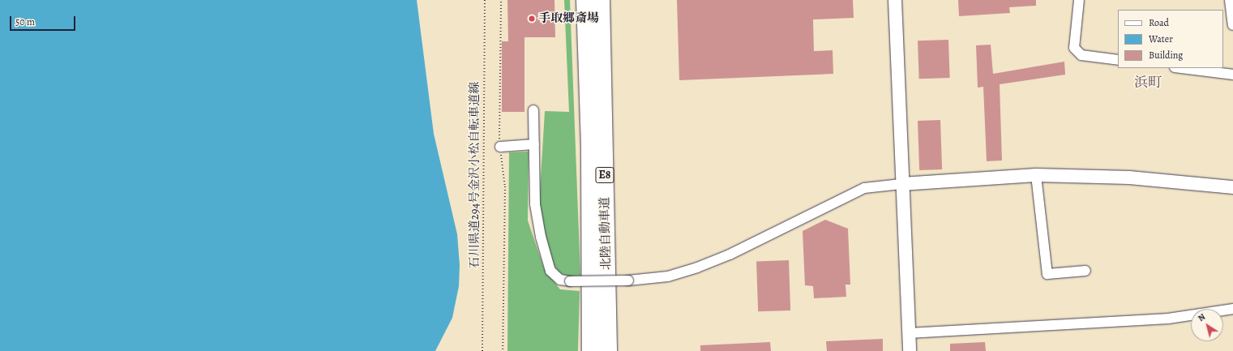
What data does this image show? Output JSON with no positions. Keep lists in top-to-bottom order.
{
  "streets": {
    "highway": ["E8", "北陸自動車道"],
    "path": ["石川県道294号金沢小松自転車道線"]
  },
  "districts": ["浜町"],
  "places": ["手取郷斎場"],
  "legend": ["Road", "Water", "Building"],
  "scale_bar": "50 m",
  "north": "top left"
}
